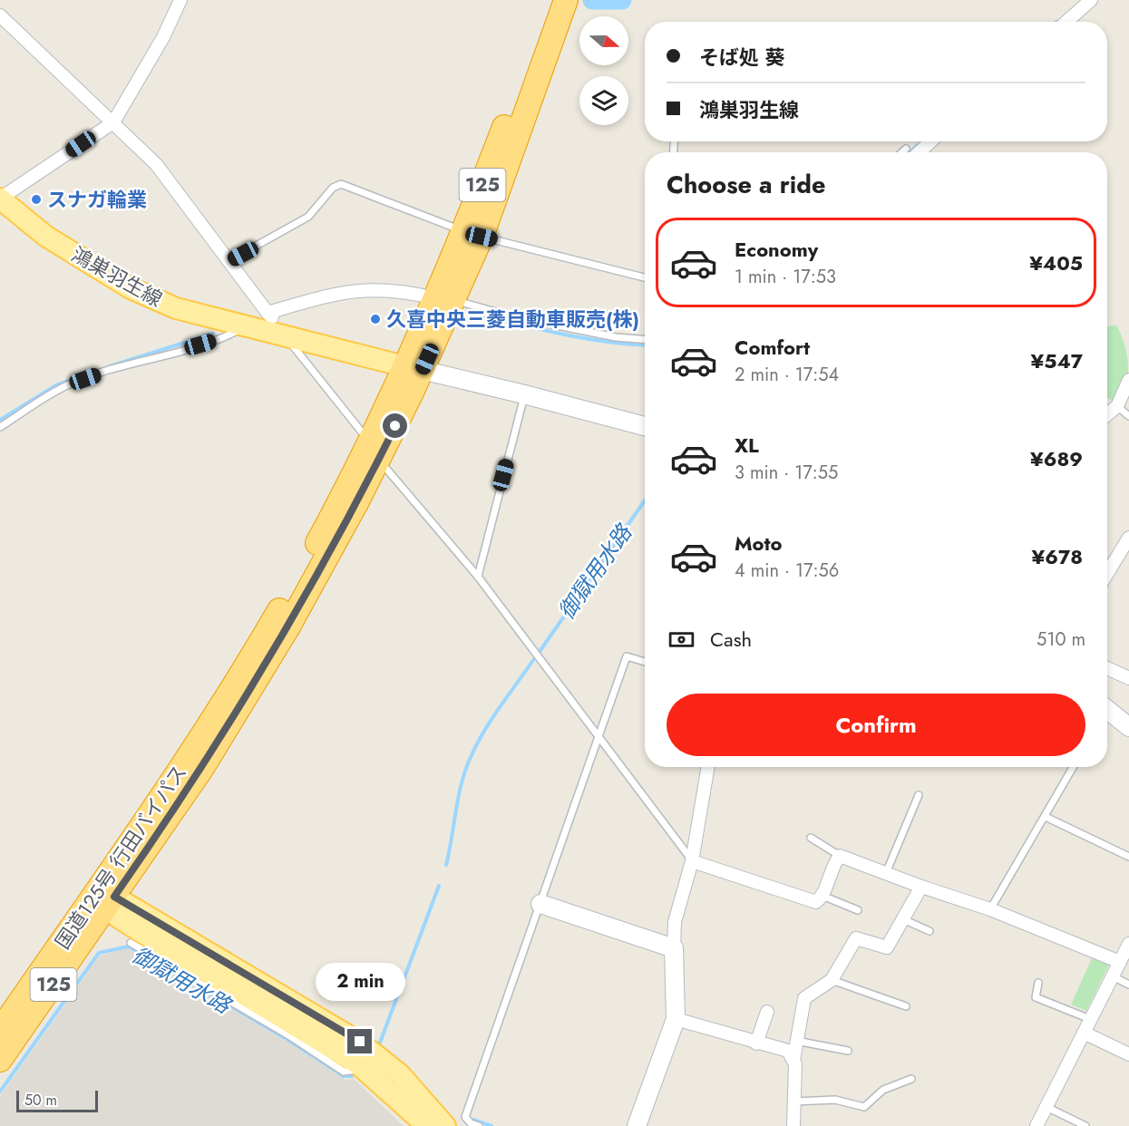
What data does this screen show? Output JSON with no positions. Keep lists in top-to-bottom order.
{
  "streets": {
    "highway": ["125", "国道125号 行田バイパス"],
    "main road": ["鴻巣羽生線"]
  },
  "crossings": [
    ["鴻巣羽生線", "国道125号 行田バイパス"]
  ],
  "water": ["御獄用水路"],
  "places": ["スナガ輪業", "久喜中央三菱自動車販売(株)"],
  "scale_bar": "50 m",
  "north": "right",
  "page": {
    "banner": ["そば処 葵", "鴻巣羽生線"],
    "heading": "Choose a ride",
    "list": [
      {
        "name": "Economy",
        "note": "1 min · 17:53",
        "value": "¥405"
      },
      {
        "name": "Comfort",
        "note": "2 min · 17:54",
        "value": "¥547"
      },
      {
        "name": "XL",
        "note": "3 min · 17:55",
        "value": "¥689"
      },
      {
        "name": "Moto",
        "note": "4 min · 17:56",
        "value": "¥678"
      }
    ],
    "pay": ["Cash", "510 m"],
    "buttons": "Confirm",
    "bubble": "2 min",
    "scale": "50 m"
  }
}
